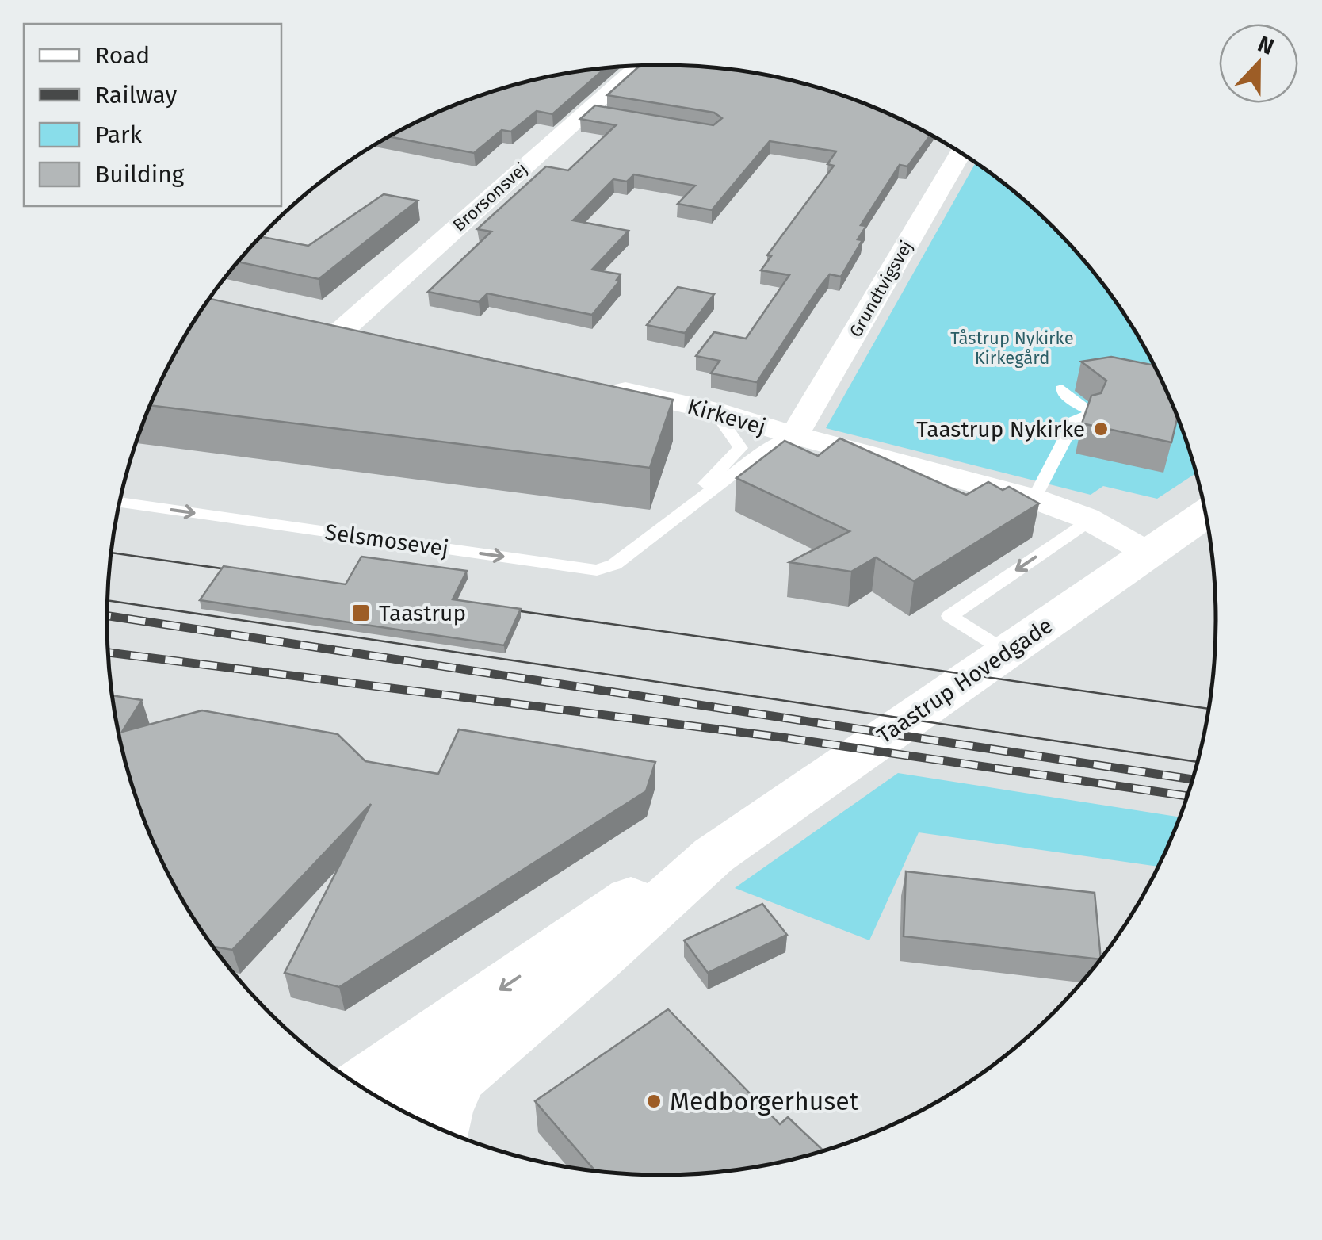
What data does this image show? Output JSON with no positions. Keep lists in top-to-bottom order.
{
  "streets": {
    "street": [
      "Brorsonsvej",
      "Grundtvigsvej",
      "Kirkevej",
      "Taastrup Hovedgade"
    ],
    "lane": ["Selsmosevej"]
  },
  "crossings": [
    ["Grundtvigsvej", "Kirkevej"],
    ["Grundtvigsvej", "Selsmosevej"],
    ["Kirkevej", "Selsmosevej"],
    ["Kirkevej", "Taastrup Hovedgade"]
  ],
  "one_way": ["Selsmosevej"],
  "parks": ["Tåstrup Nykirke Kirkegård"],
  "places": {
    "other": ["Taastrup Nykirke", "Medborgerhuset"],
    "transit": ["Taastrup"]
  },
  "legend": [
    "Road",
    "Railway",
    "Park",
    "Building"
  ],
  "north": "top"
}
